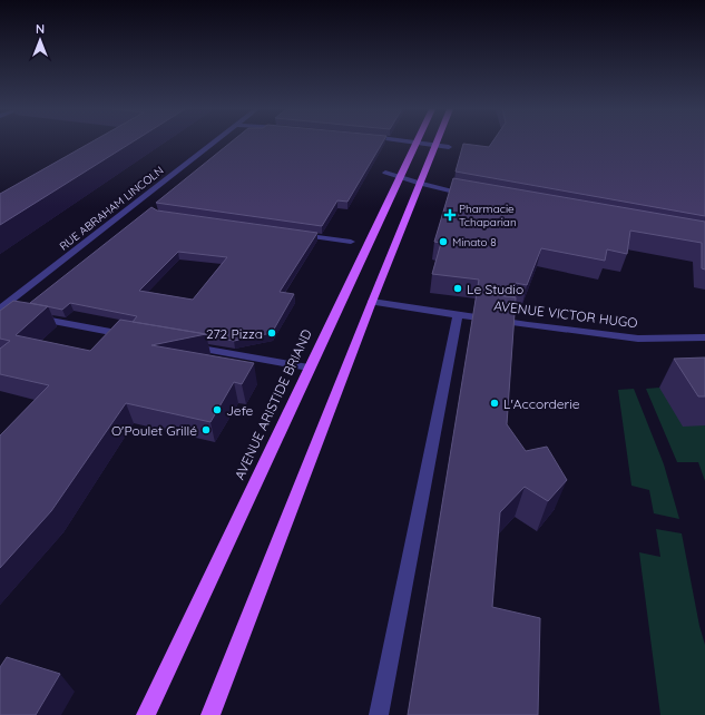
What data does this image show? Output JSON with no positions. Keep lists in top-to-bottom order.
{
  "streets": {
    "main road": ["AVENUE ARISTIDE BRIAND"],
    "street": ["RUE ABRAHAM LINCOLN", "AVENUE VICTOR HUGO"]
  },
  "places": {
    "health": ["Pharmacie Tchaparian"],
    "other": [
      "Minato 8",
      "Le Studio",
      "272 Pizza",
      "L'Accorderie",
      "Jefe",
      "O'Poulet Grillé"
    ]
  },
  "north": "top"
}
